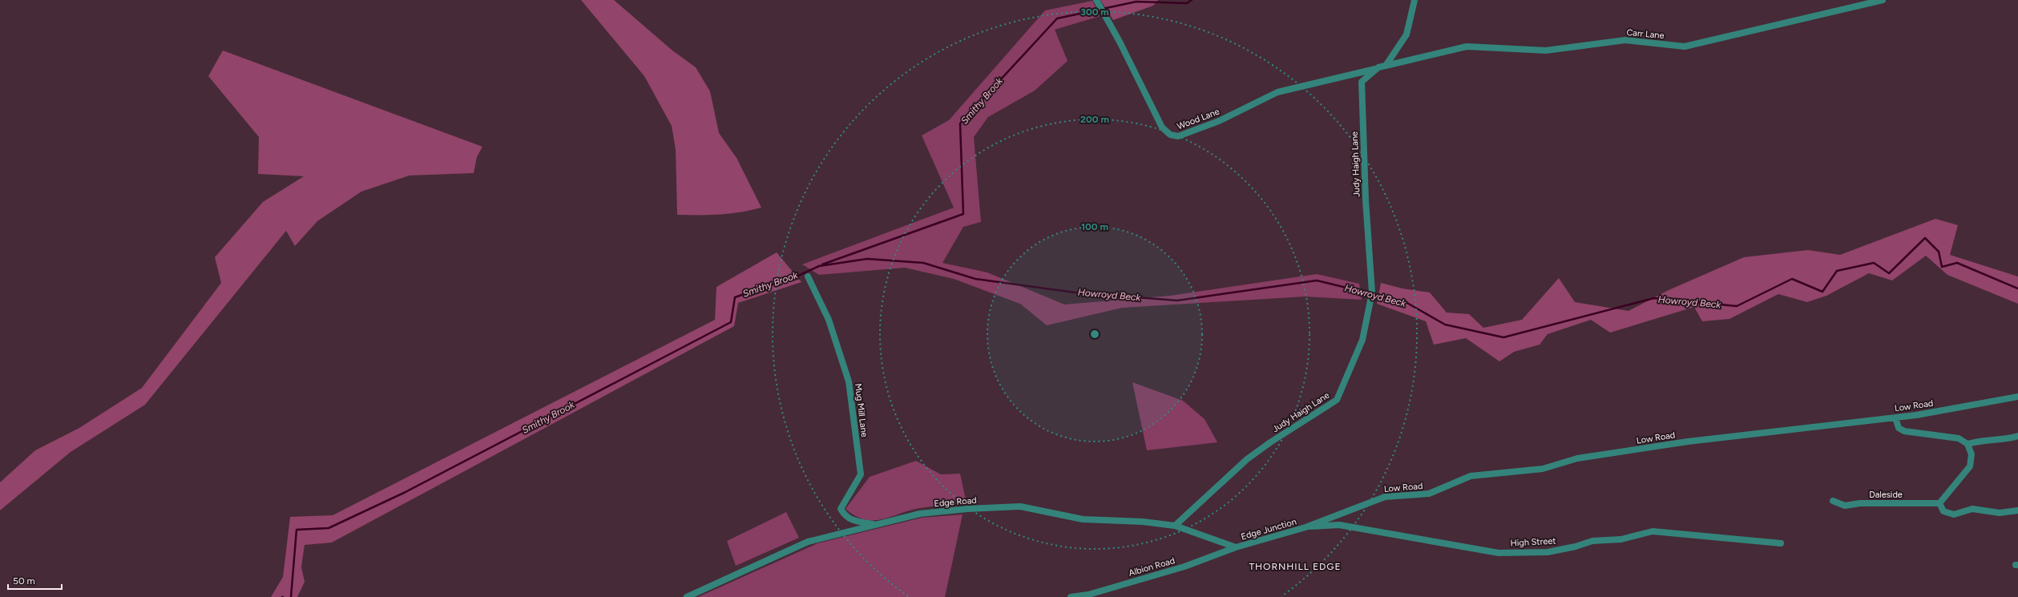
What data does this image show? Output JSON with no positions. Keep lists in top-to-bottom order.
{
  "streets": {
    "street": [
      "Carr Lane",
      "Wood Lane",
      "Judy Haigh Lane",
      "Low Road",
      "Mug Mill Lane",
      "Daleside",
      "Edge Road",
      "Edge Junction",
      "High Street",
      "Albion Road"
    ]
  },
  "crossings": [
    ["Judy Haigh Lane", "Edge Road"],
    ["Low Road", "Edge Junction"],
    ["Low Road", "High Street"],
    ["Mug Mill Lane", "Edge Road"],
    ["Edge Road", "Edge Junction"],
    ["Edge Road", "Albion Road"],
    ["Edge Junction", "High Street"],
    ["Edge Junction", "Albion Road"]
  ],
  "districts": ["THORNHILL EDGE"],
  "water": ["Smithy Brook", "Howroyd Beck"],
  "scale_bar": "50 m",
  "rings": ["300 m", "200 m", "100 m"]
}
